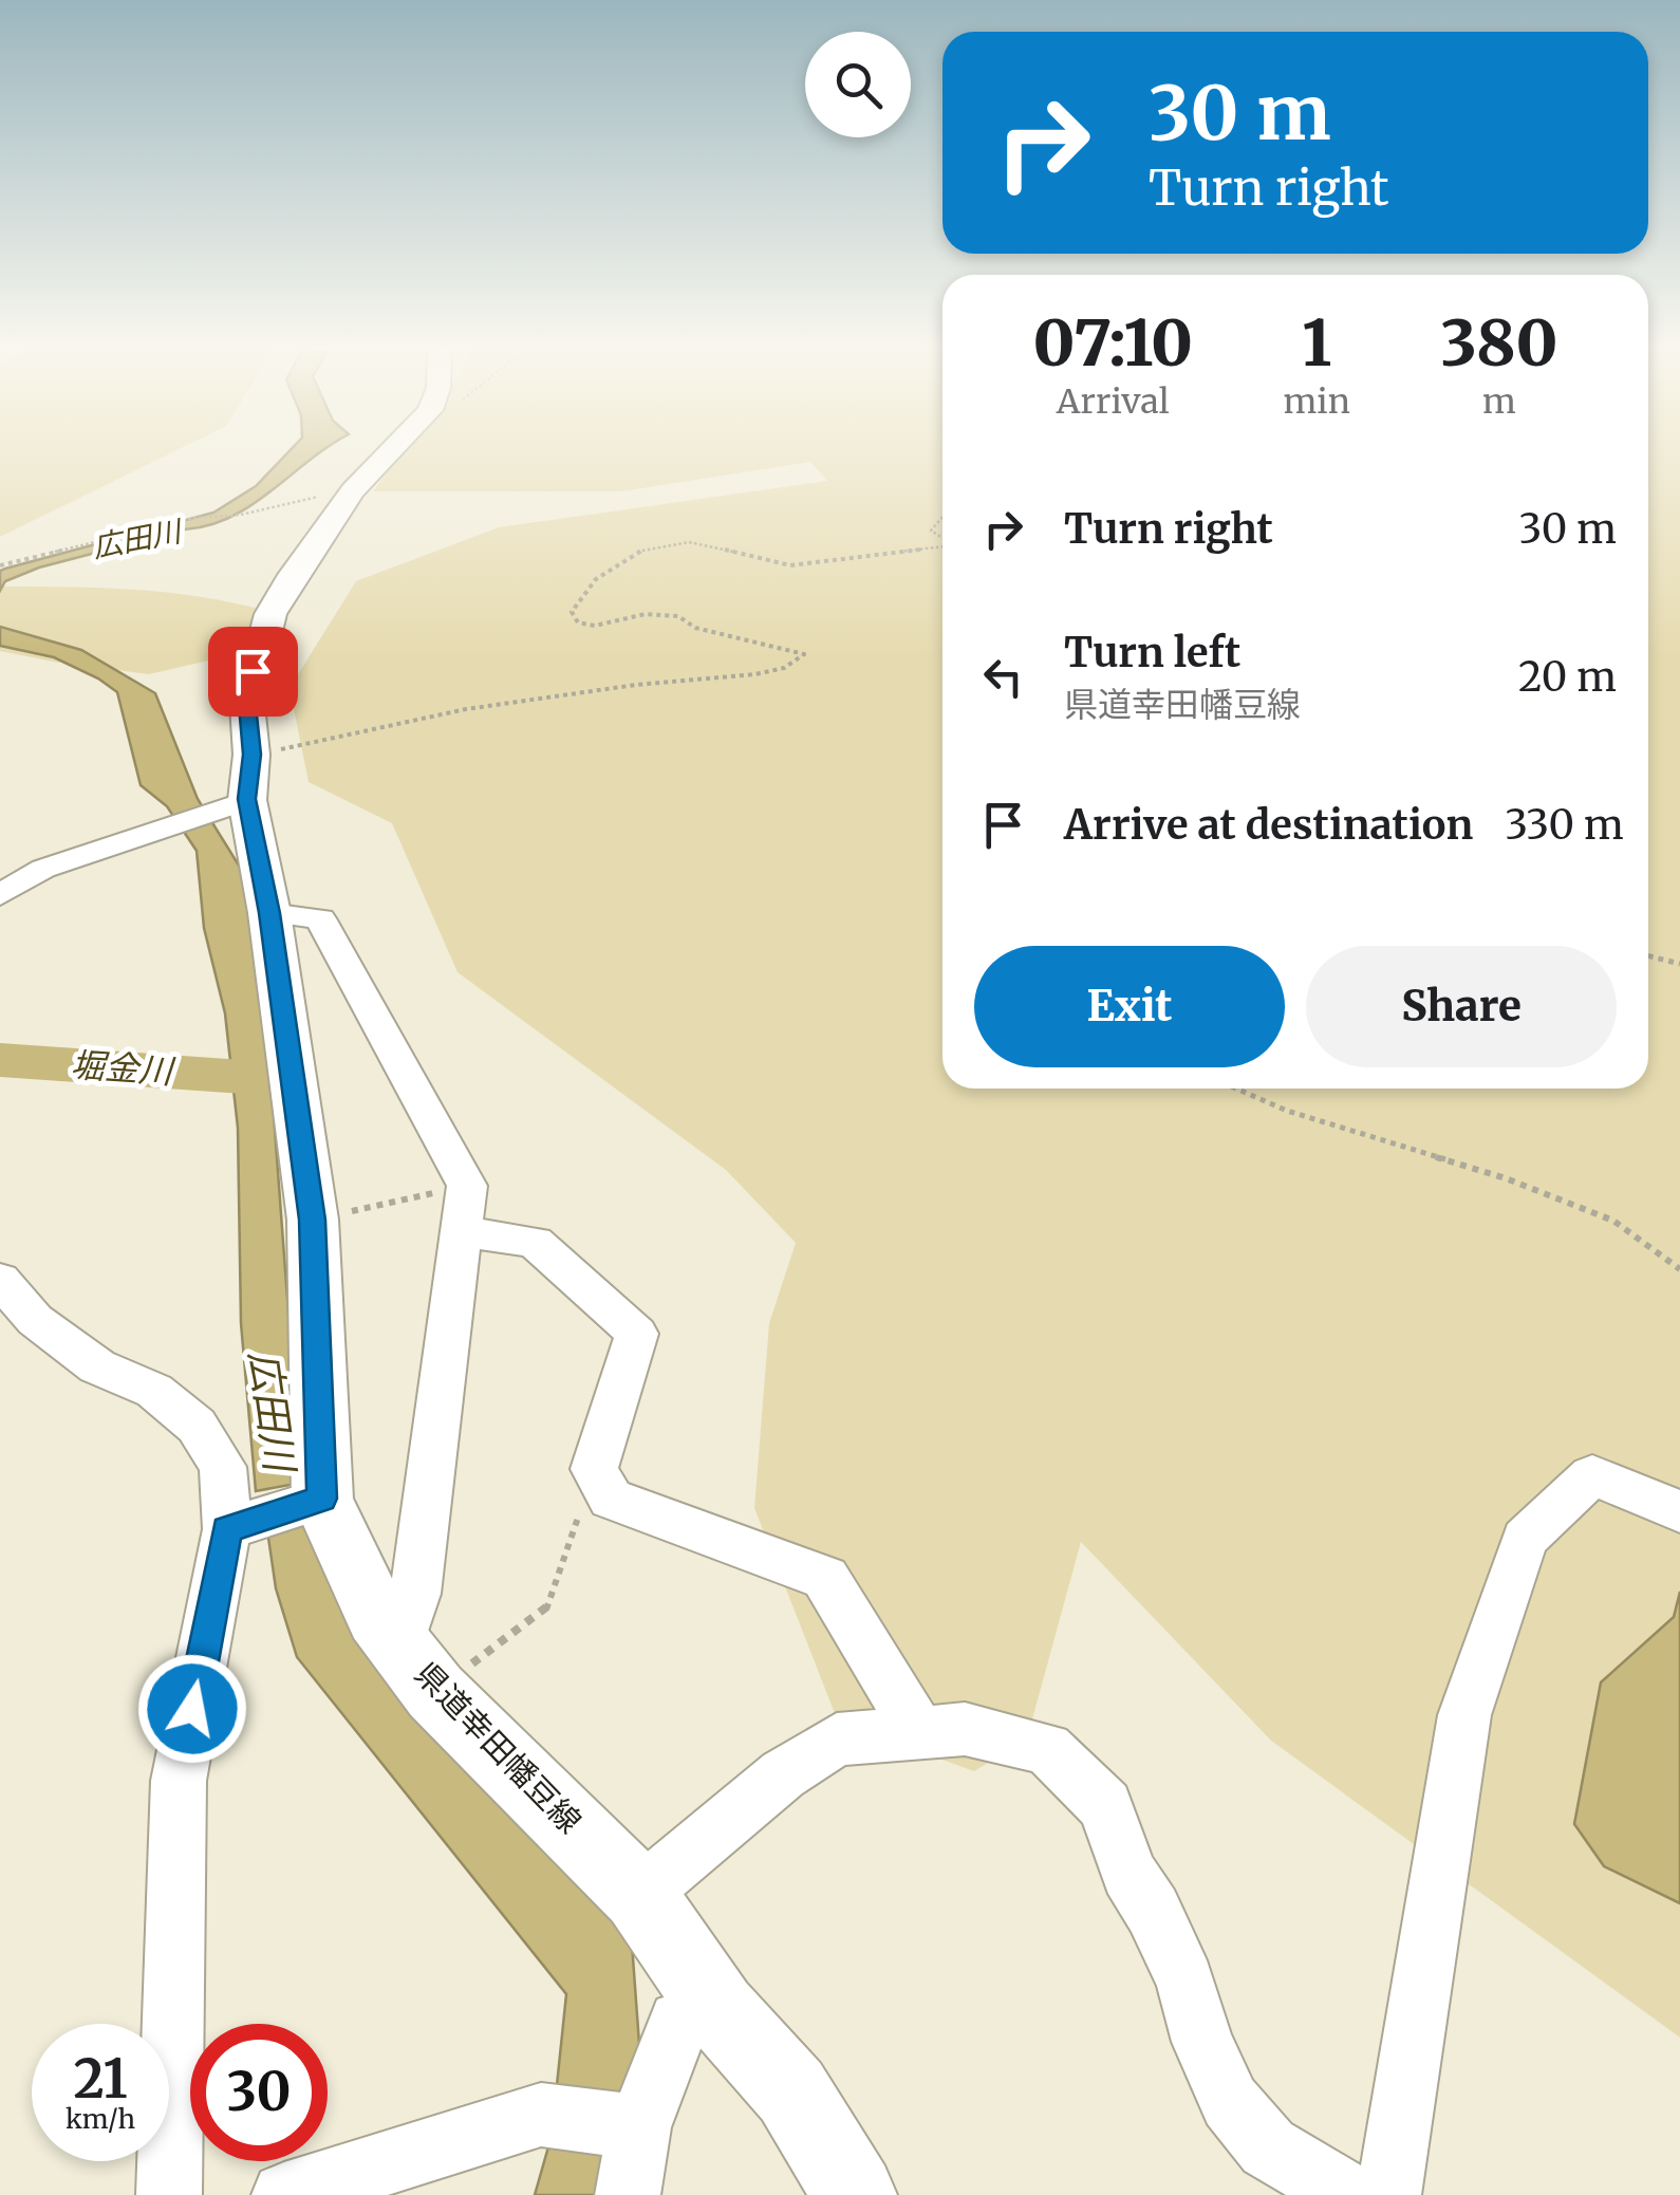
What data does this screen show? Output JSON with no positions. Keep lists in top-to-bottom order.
{
  "streets": {
    "main road": ["県道幸田幡豆線"]
  },
  "water": ["広田川", "堀金川"],
  "page": {
    "turn": ["30 m", "Turn right"],
    "eta": [
      "07:10",
      "Arrival",
      "1",
      "min",
      "380",
      "m"
    ],
    "list": [
      {
        "name": "Turn right",
        "value": "30 m"
      },
      {
        "name": "Turn left",
        "note": "県道幸田幡豆線",
        "value": "20 m"
      },
      {
        "name": "Arrive at destination",
        "value": "330 m"
      }
    ],
    "buttons": ["Exit", "Share"],
    "speed": "21 km/h",
    "limit": "30"
  }
}
